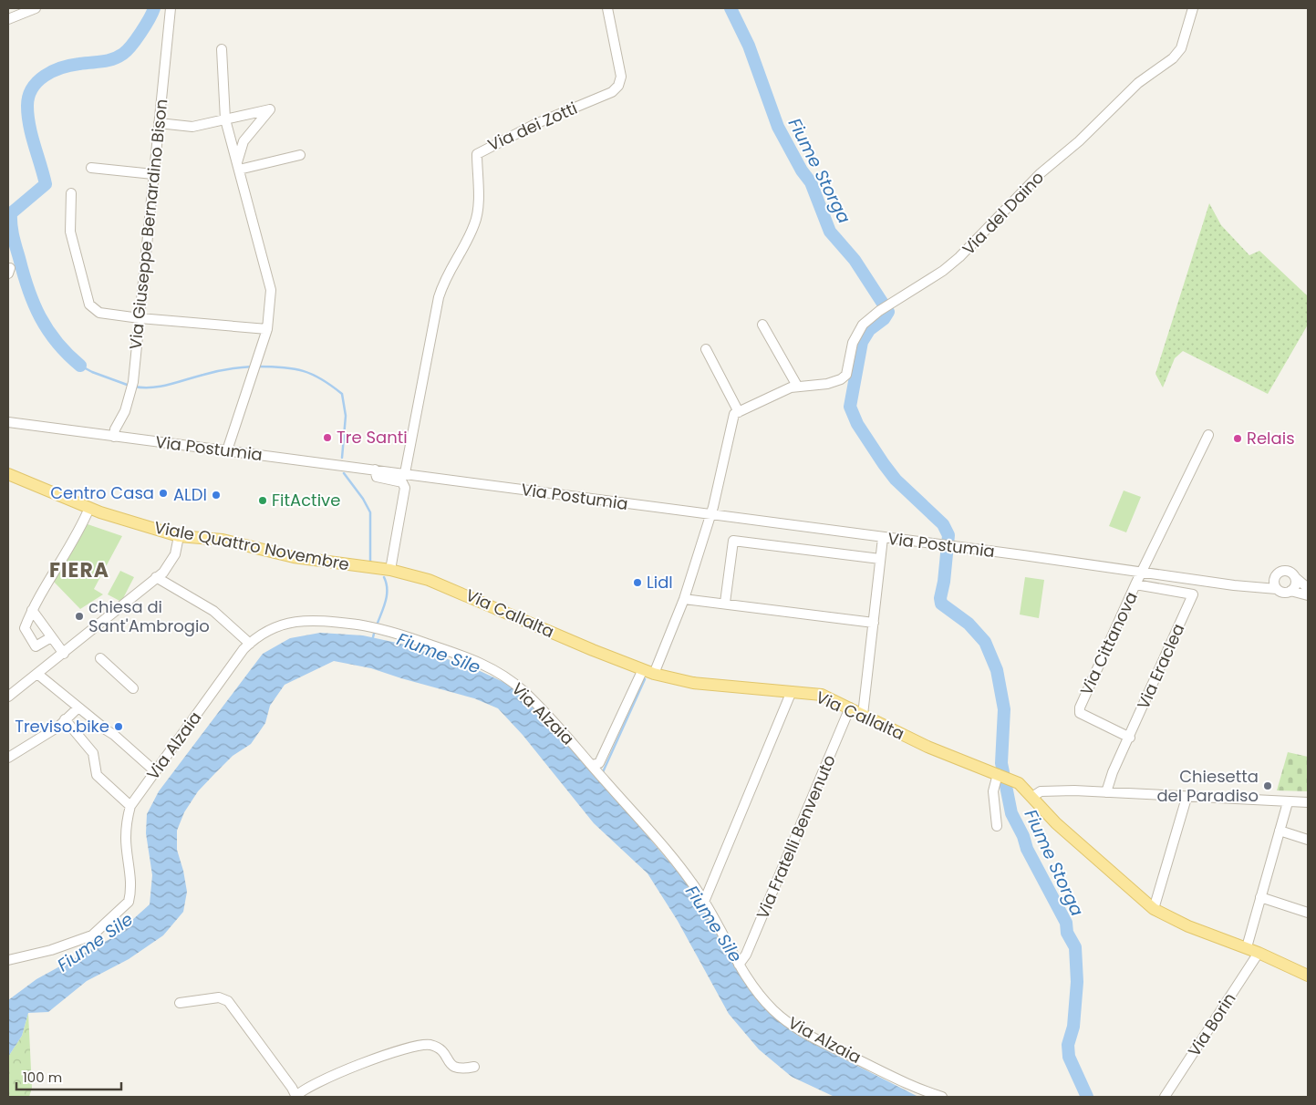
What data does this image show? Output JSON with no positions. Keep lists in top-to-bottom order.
{
  "streets": {
    "main road": ["Viale Quattro Novembre", "Via Callalta"],
    "street": [
      "Via dei Zotti",
      "Via del Daino",
      "Via Giuseppe Bernardino Bison",
      "Via Postumia",
      "Via Cittanova",
      "Via Eraclea",
      "Via Alzaia",
      "Via Fratelli Benvenuto",
      "Via Borin"
    ]
  },
  "crossings": [
    ["Via dei Zotti", "Via Postumia"],
    ["Via Giuseppe Bernardino Bison", "Via Postumia"],
    ["Via Postumia", "Via Cittanova"],
    ["Viale Quattro Novembre", "Via Callalta"],
    ["Via Callalta", "Via Fratelli Benvenuto"],
    ["Via Callalta", "Via Borin"],
    ["Via Cittanova", "Via Eraclea"],
    ["Via Alzaia", "Via Fratelli Benvenuto"]
  ],
  "districts": ["FIERA"],
  "water": ["Fiume Storga", "Fiume Sile"],
  "places": [
    "Tre Santi",
    "Relais",
    "Centro Casa",
    "ALDI",
    "FitActive",
    "Lidl",
    "chiesa di Sant'Ambrogio",
    "Treviso.bike",
    "Chiesetta del Paradiso"
  ],
  "scale_bar": "100 m"
}
